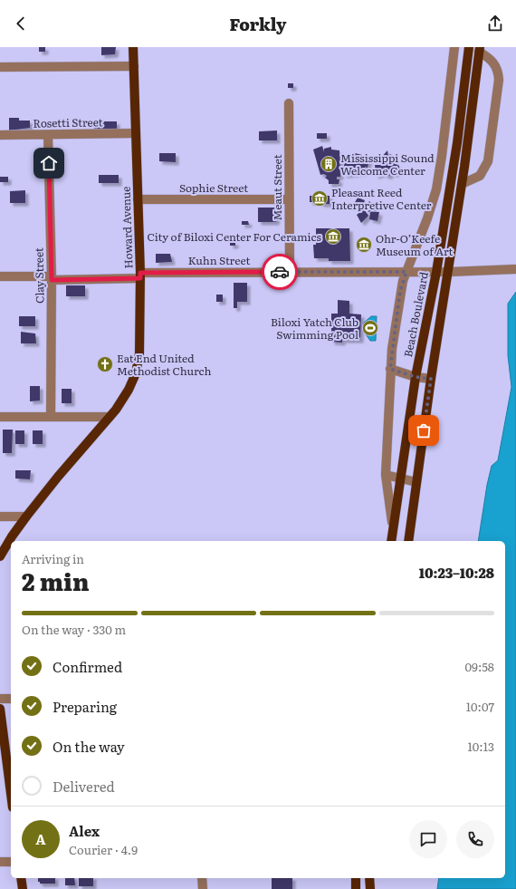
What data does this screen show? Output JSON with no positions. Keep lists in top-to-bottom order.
{
  "streets": {
    "main road": ["Howard Avenue", "Beach Boulevard"],
    "street": [
      "Rosetti Street",
      "Sophie Street",
      "Meaut Street",
      "Kuhn Street",
      "Clay Street"
    ]
  },
  "crossings": [
    ["Rosetti Street", "Howard Avenue"],
    ["Rosetti Street", "Clay Street"],
    ["Sophie Street", "Meaut Street"],
    ["Sophie Street", "Howard Avenue"],
    ["Meaut Street", "Kuhn Street"],
    ["Howard Avenue", "Kuhn Street"],
    ["Kuhn Street", "Clay Street"],
    ["Kuhn Street", "Beach Boulevard"]
  ],
  "places": {
    "building": ["Mississippi Sound Welcome Center"],
    "museum": ["Pleasant Reed Interpretive Center", "City of Biloxi Center For Ceramics", "Ohr-O’Keefe Museum of Art"],
    "sports": ["Biloxi Yatch Club Swimming Pool"],
    "church": ["Eat End United Methodist Church"]
  },
  "page": {
    "header": "Forkly",
    "heading": ["2 min", "Arriving in", "10:23–10:28"],
    "panel": ["Alex", "Courier · 4.9"],
    "bar": "On the way · 330 m",
    "list": [
      ["Confirmed", "09:58"],
      ["Preparing", "10:07"],
      ["On the way", "10:13"],
      "Delivered"
    ],
    "round": "A"
  }
}
